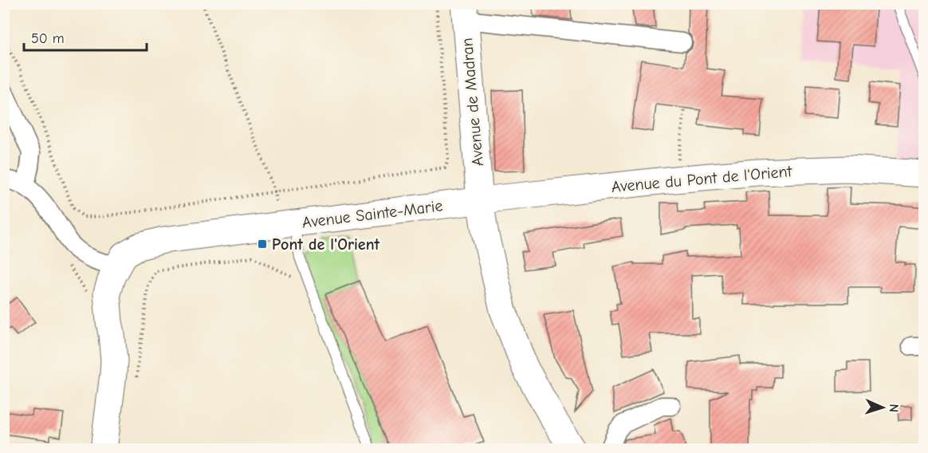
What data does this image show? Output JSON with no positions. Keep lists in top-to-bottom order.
{
  "streets": {
    "main road": ["Avenue de Madran", "Avenue du Pont de l'Orient", "Avenue Sainte-Marie"]
  },
  "crossings": [
    ["Avenue de Madran", "Avenue du Pont de l'Orient"],
    ["Avenue de Madran", "Avenue Sainte-Marie"],
    ["Avenue du Pont de l'Orient", "Avenue Sainte-Marie"]
  ],
  "places": {
    "transit": ["Pont de l'Orient"]
  },
  "scale_bar": "50 m",
  "north": "right"
}
